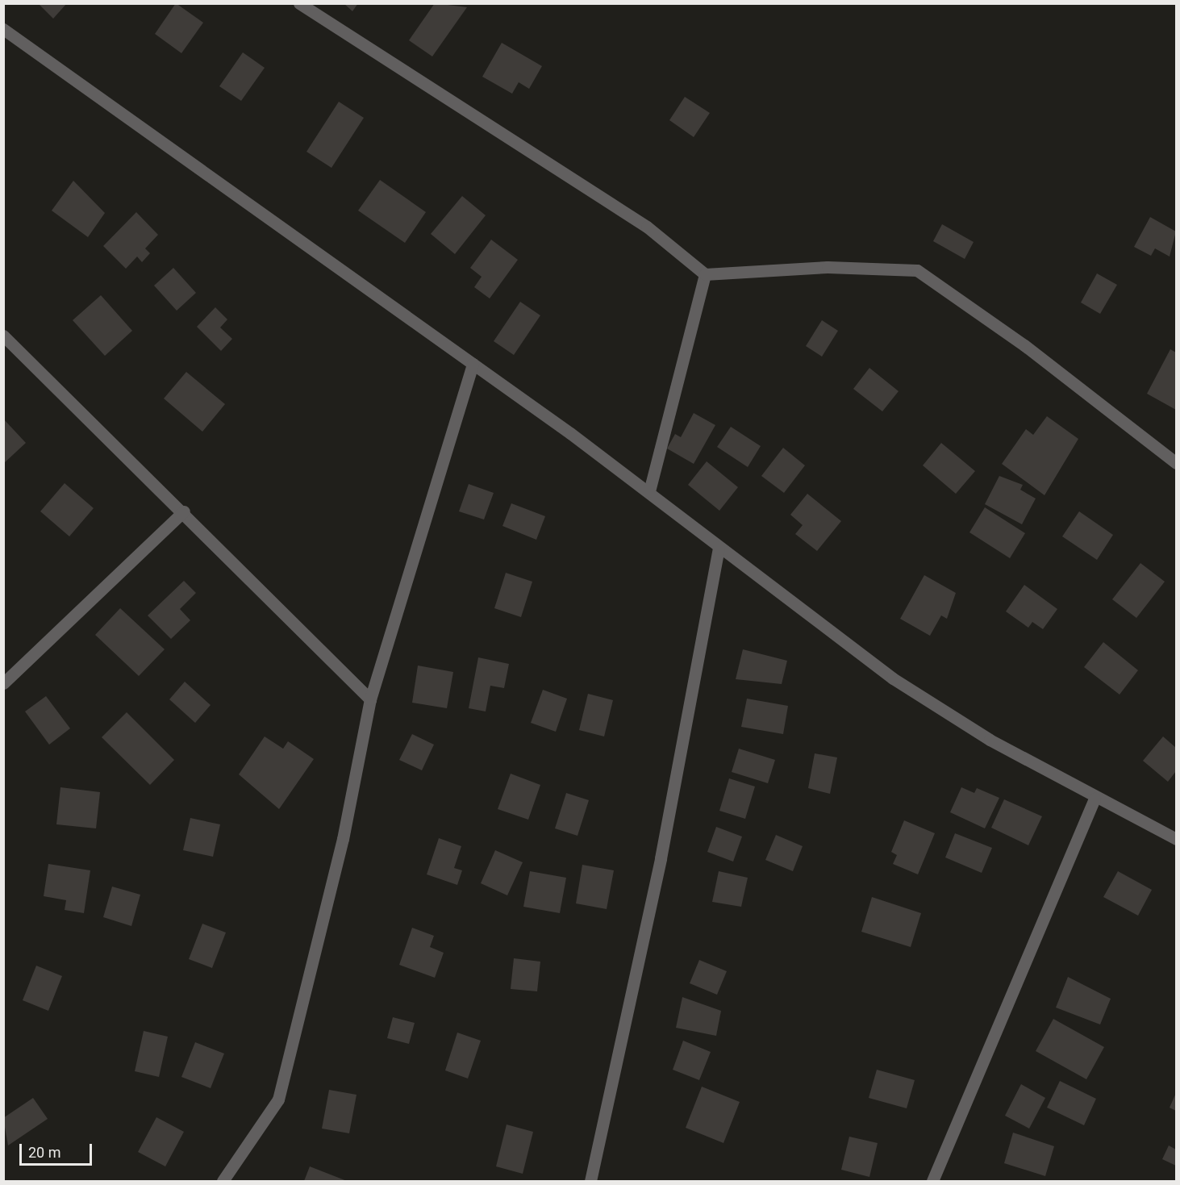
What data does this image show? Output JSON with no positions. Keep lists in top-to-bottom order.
{
  "scale_bar": "20 m"
}
